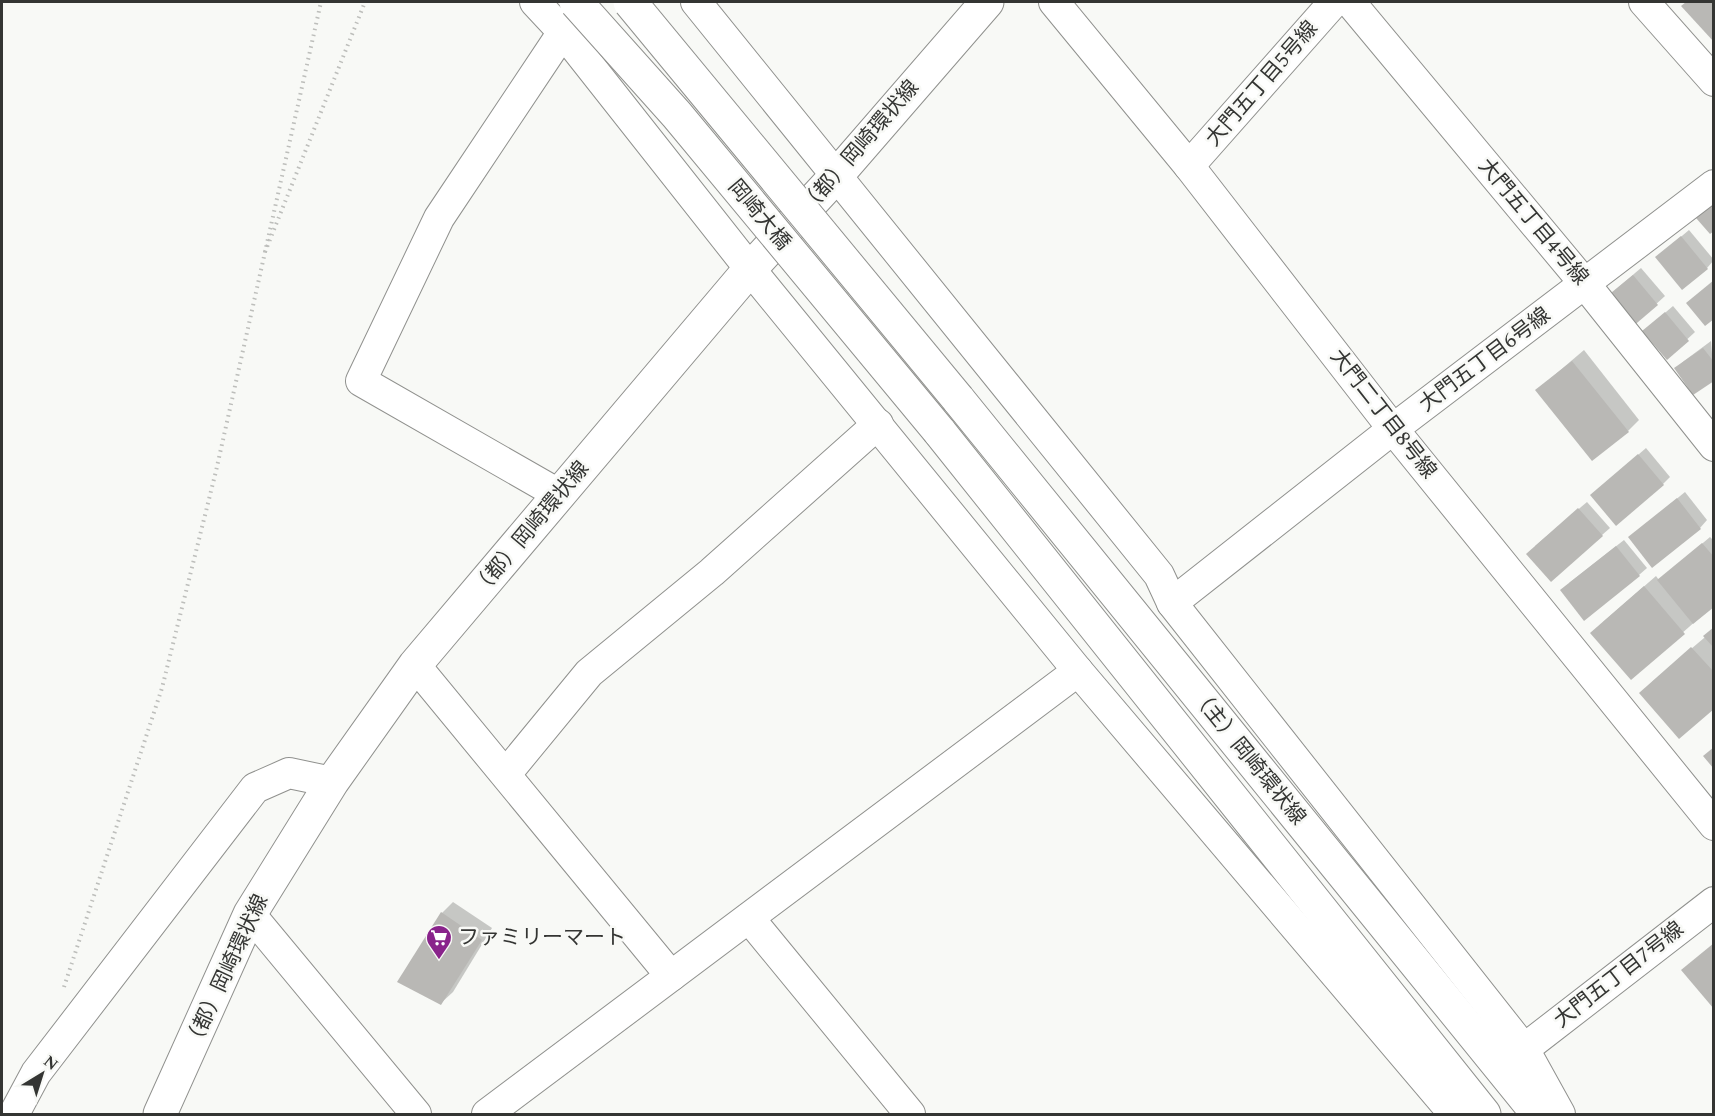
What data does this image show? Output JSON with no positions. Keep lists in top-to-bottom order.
{
  "streets": {
    "main road": ["（都）岡崎環状線", "岡崎大橋", "（主）岡崎環状線"],
    "street": [
      "大門五丁目5号線",
      "大門五丁目4号線",
      "大門五丁目6号線",
      "大門二丁目8号線",
      "大門五丁目7号線"
    ]
  },
  "crossings": [
    ["大門五丁目5号線", "大門二丁目8号線"],
    ["岡崎大橋", "（主）岡崎環状線"],
    ["大門五丁目4号線", "大門五丁目6号線"],
    ["大門五丁目6号線", "大門二丁目8号線"]
  ],
  "places": {
    "supermarket": ["ファミリーマート"]
  },
  "north": "top right"
}
